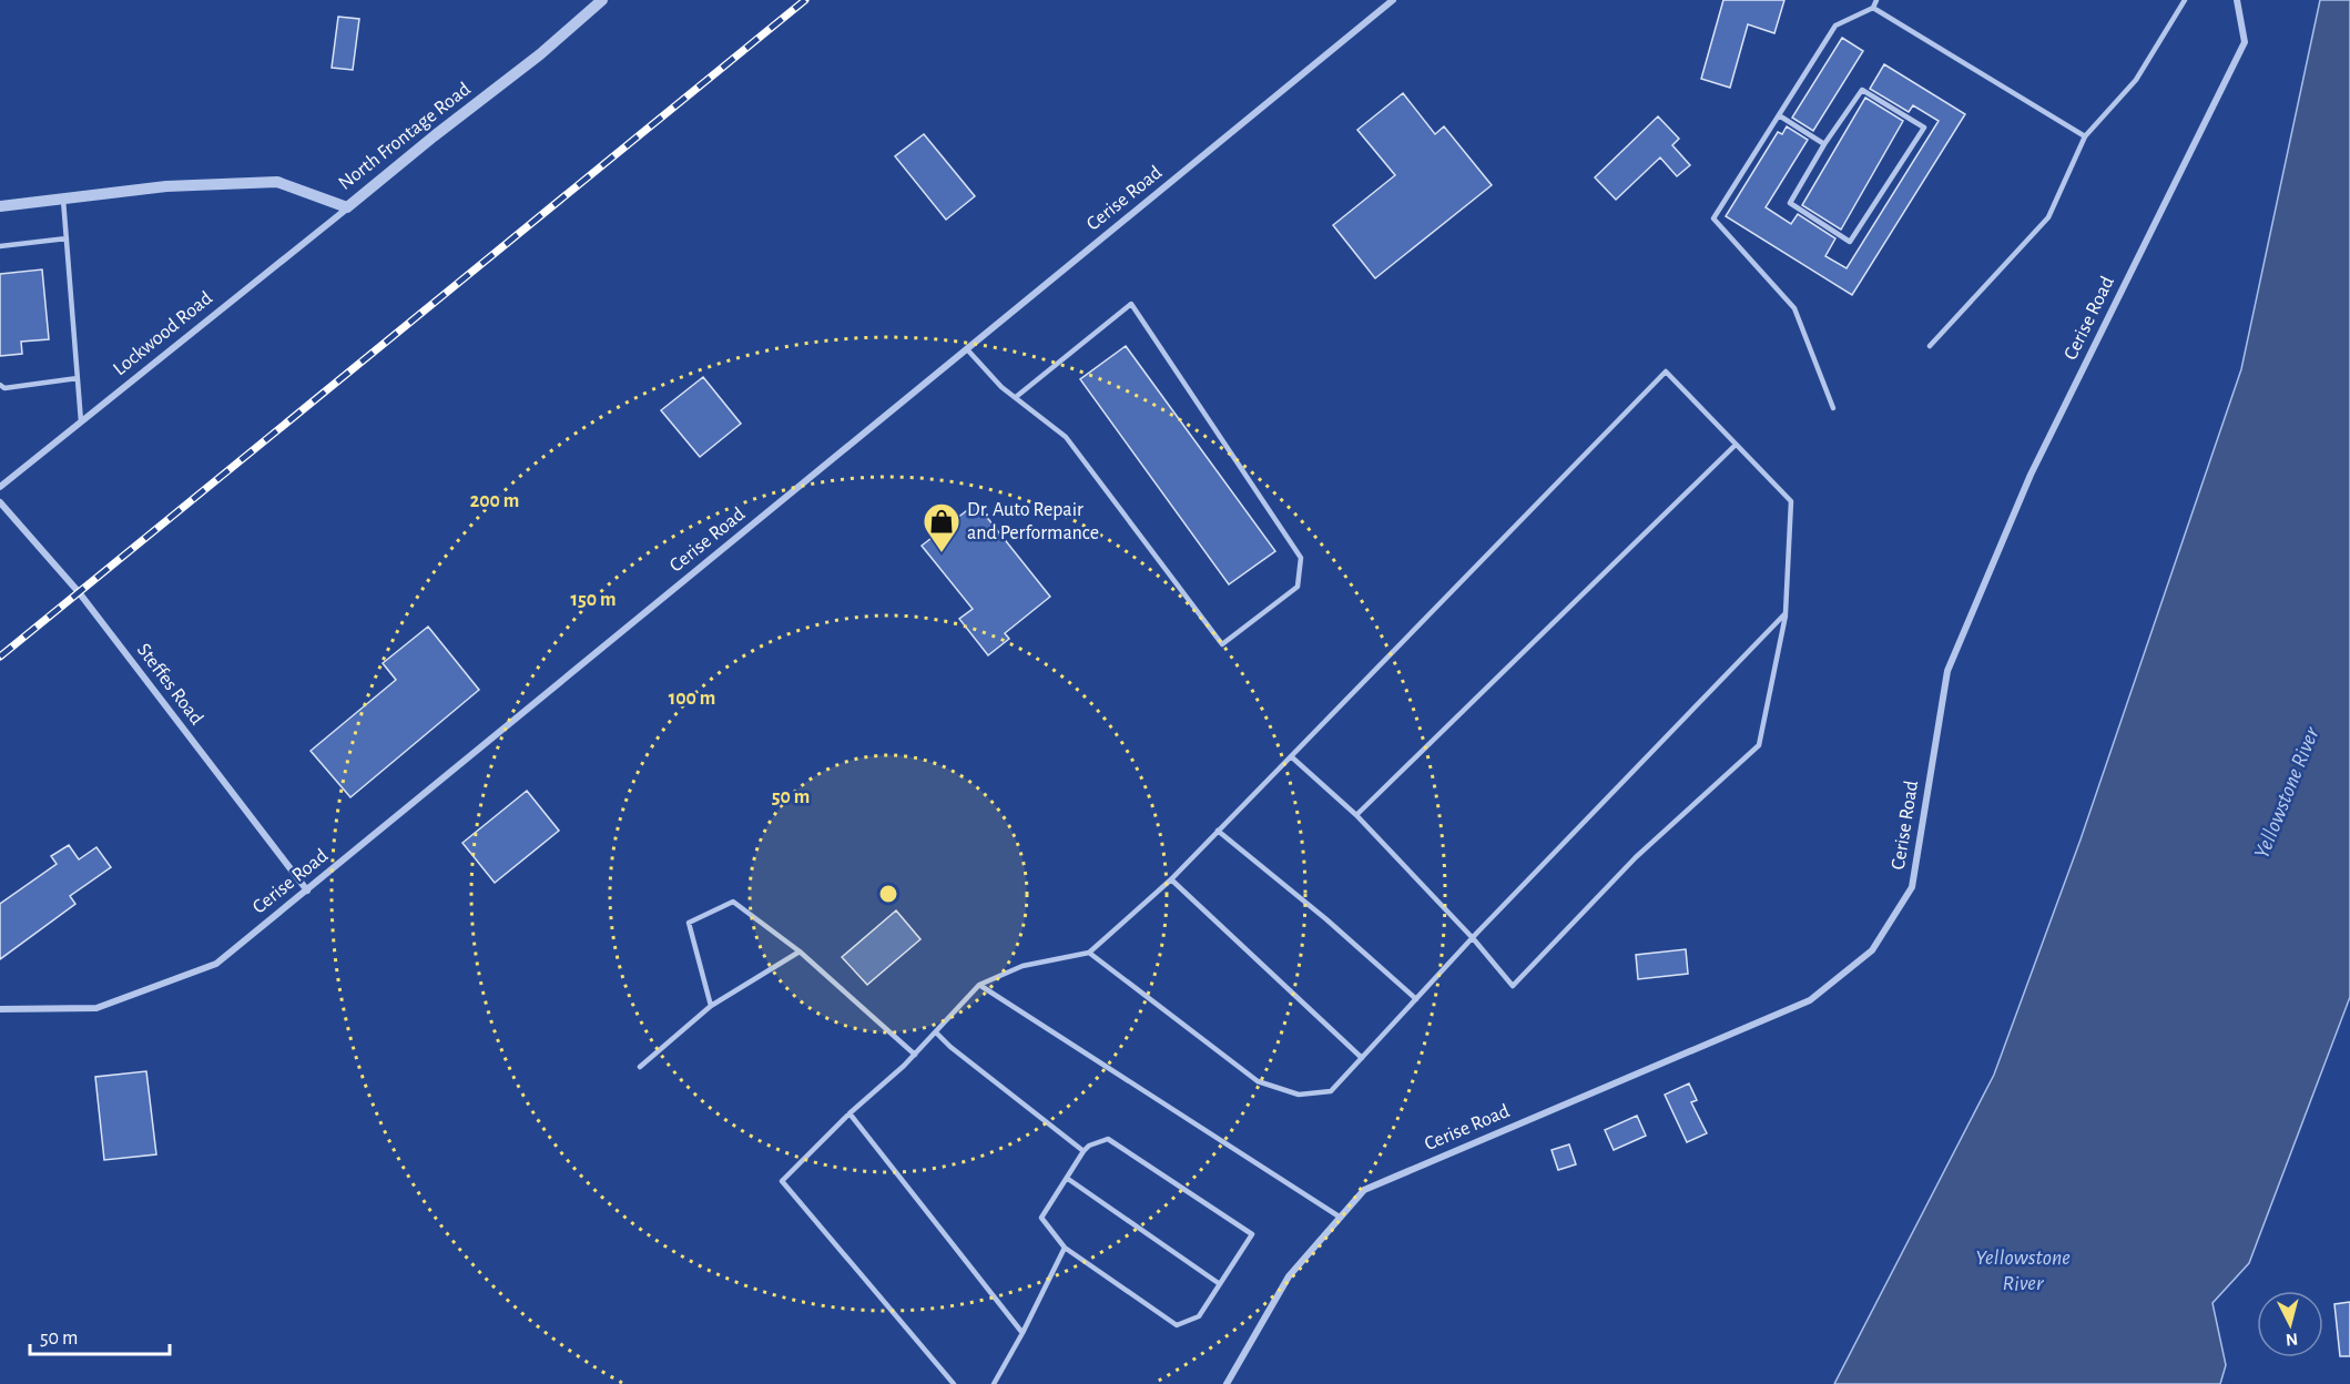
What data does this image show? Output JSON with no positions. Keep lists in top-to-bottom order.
{
  "streets": {
    "street": [
      "North Frontage Road",
      "Cerise Road",
      "Lockwood Road",
      "Steffes Road"
    ]
  },
  "crossings": [
    ["North Frontage Road", "Lockwood Road"],
    ["Cerise Road", "Steffes Road"]
  ],
  "water": ["Yellowstone River"],
  "places": {
    "shop": ["Dr. Auto Repair and Performance"]
  },
  "scale_bar": "50 m",
  "north": "bottom",
  "rings": [
    "200 m",
    "150 m",
    "100 m",
    "50 m"
  ]
}
